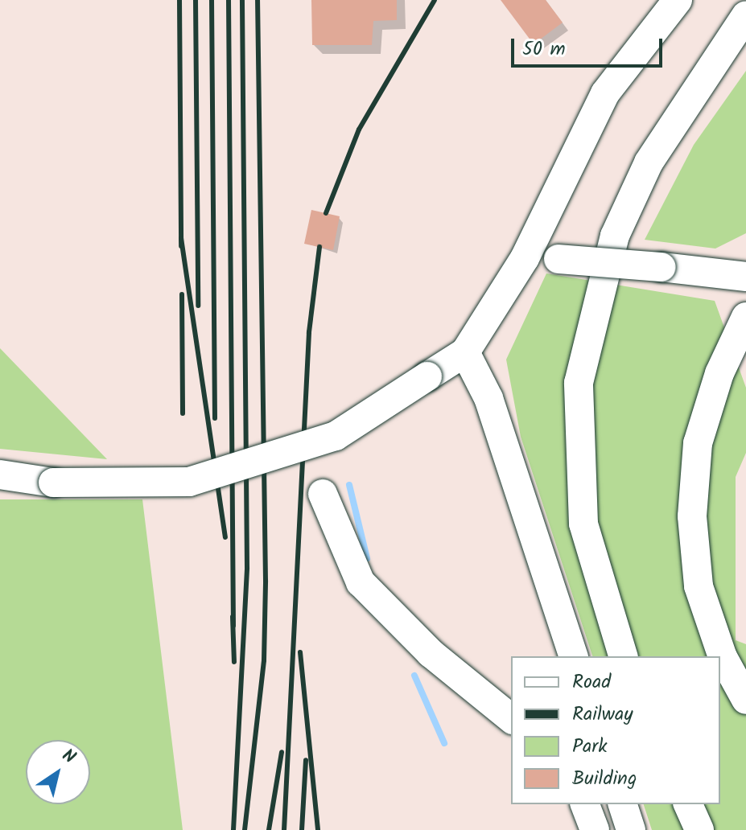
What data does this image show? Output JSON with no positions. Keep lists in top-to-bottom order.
{
  "legend": [
    "Road",
    "Railway",
    "Park",
    "Building"
  ],
  "scale_bar": "50 m",
  "north": "top right"
}
